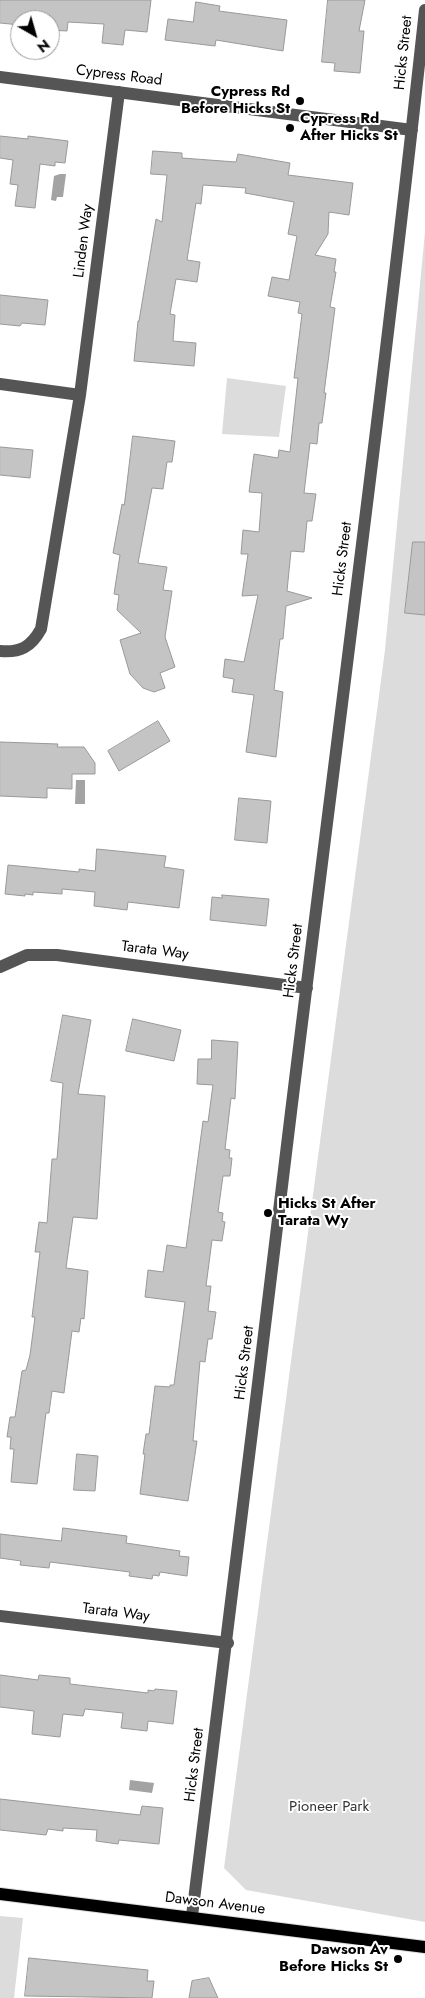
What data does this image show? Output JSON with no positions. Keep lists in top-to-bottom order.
{
  "streets": {
    "main road": ["Dawson Avenue"],
    "street": [
      "Hicks Street",
      "Cypress Road",
      "Linden Way",
      "Tarata Way"
    ]
  },
  "crossings": [
    ["Hicks Street", "Cypress Road"],
    ["Hicks Street", "Tarata Way"],
    ["Hicks Street", "Dawson Avenue"],
    ["Cypress Road", "Linden Way"]
  ],
  "parks": ["Pioneer Park"],
  "places": [
    "Cypress Rd Before Hicks St",
    "Cypress Rd After Hicks St",
    "Hicks St After Tarata Wy",
    "Dawson Av Before Hicks St"
  ],
  "north": "bottom right"
}
